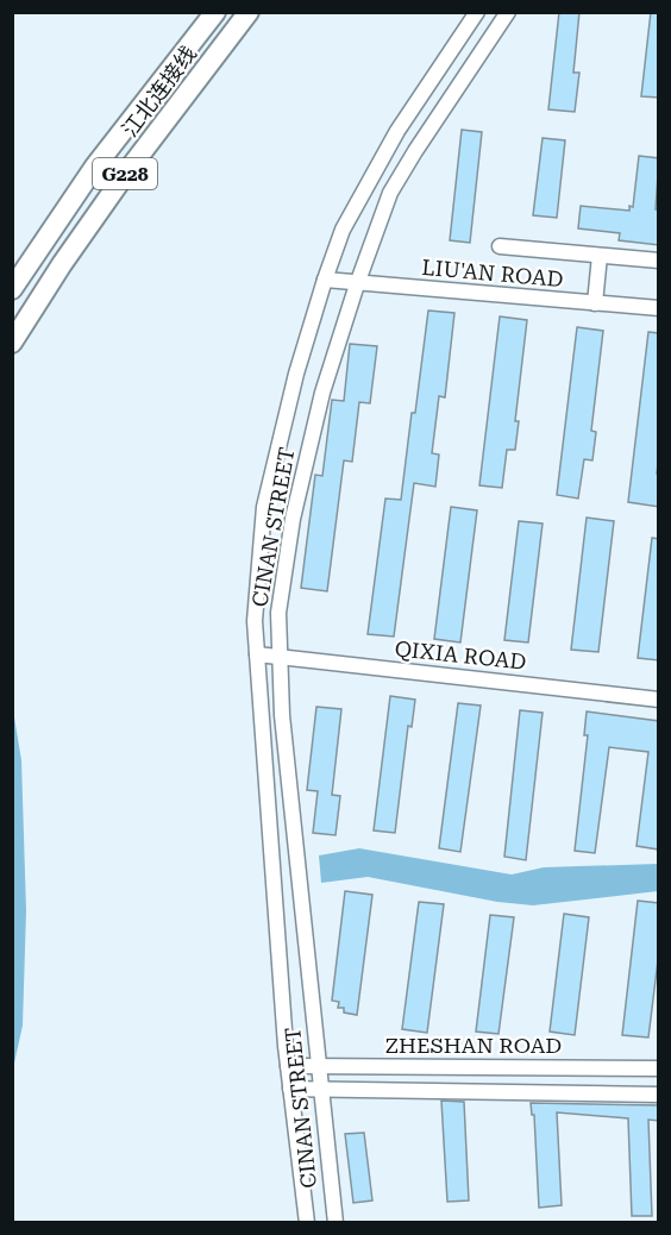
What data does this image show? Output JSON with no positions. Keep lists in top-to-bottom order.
{
  "streets": {
    "highway": ["江北连接线", "G228"],
    "street": [
      "LIU'AN ROAD",
      "CINAN STREET",
      "QIXIA ROAD",
      "ZHESHAN ROAD"
    ]
  },
  "crossings": [
    ["LIU'AN ROAD", "CINAN STREET"],
    ["CINAN STREET", "QIXIA ROAD"],
    ["CINAN STREET", "ZHESHAN ROAD"]
  ]
}
